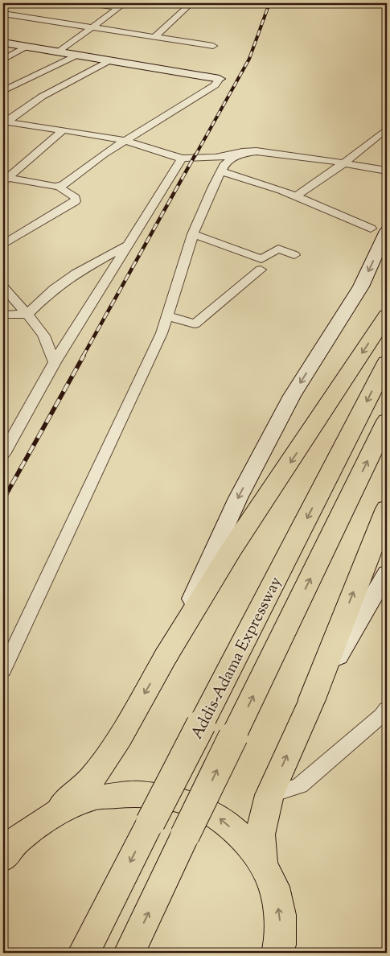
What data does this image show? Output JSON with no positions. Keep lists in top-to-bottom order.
{
  "streets": {
    "main road": ["Addis-Adama Expressway"]
  }
}
